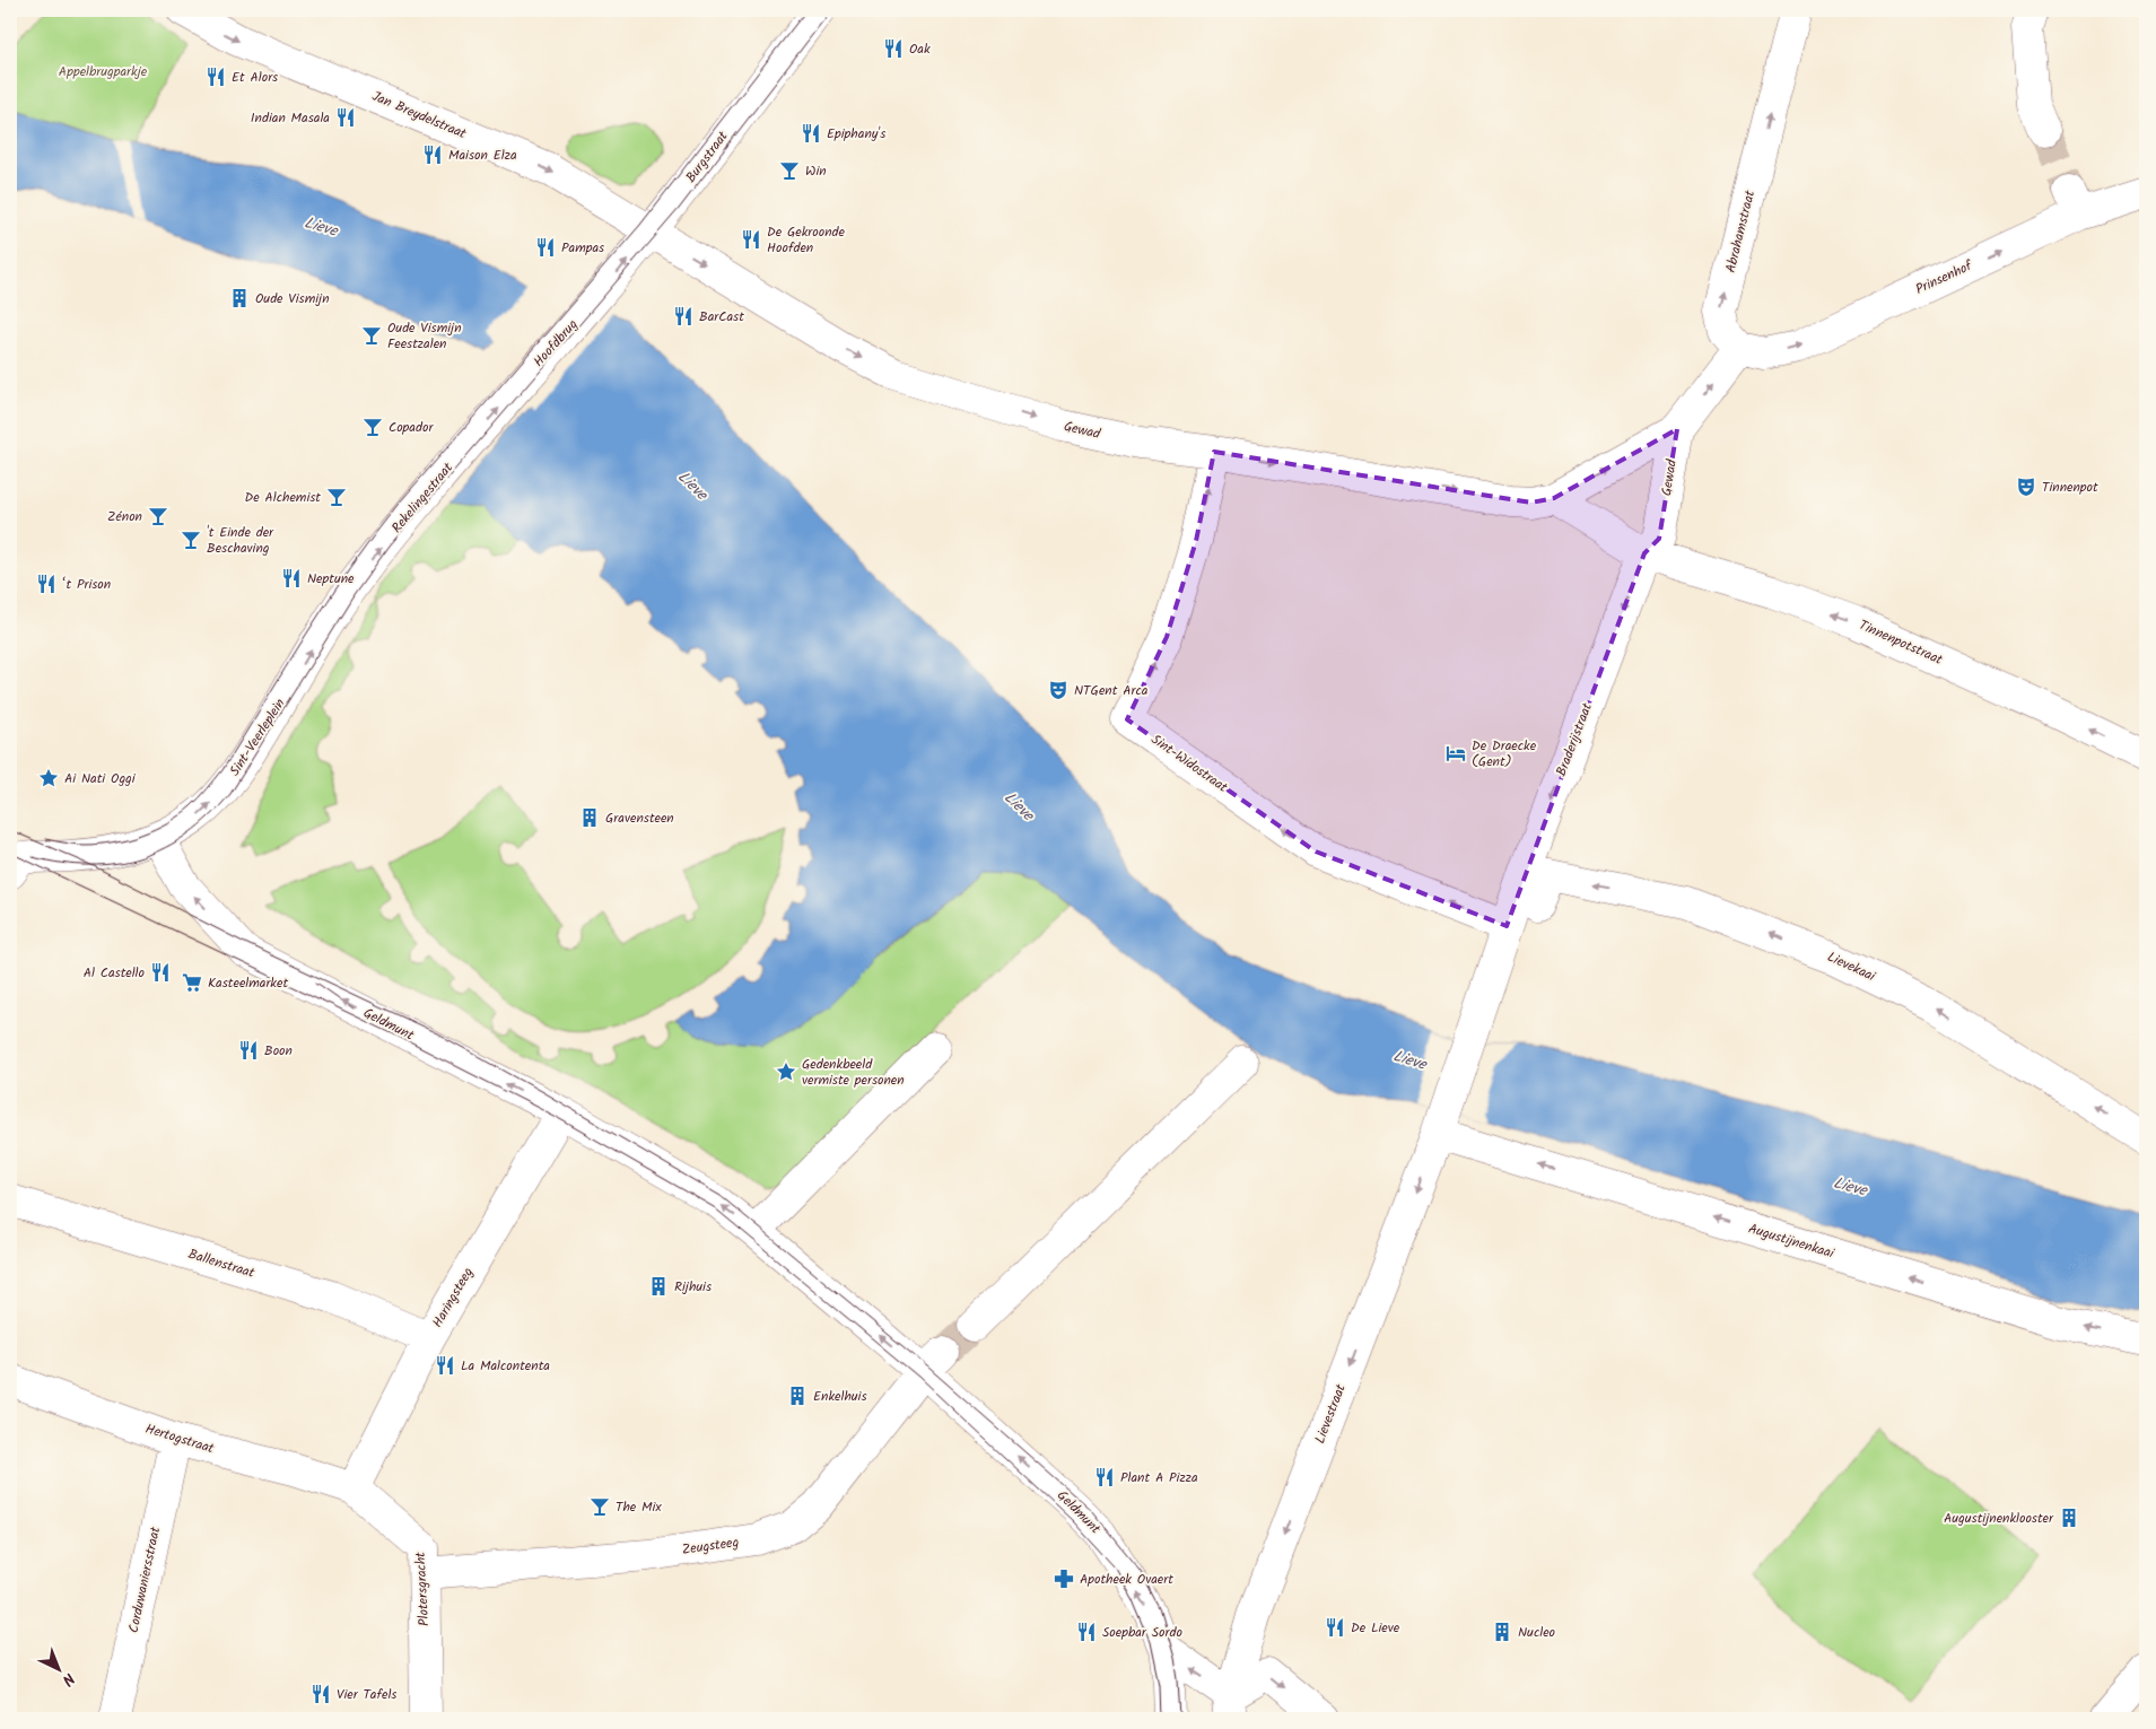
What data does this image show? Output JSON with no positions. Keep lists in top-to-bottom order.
{
  "streets": {
    "street": [
      "Jan Breydelstraat",
      "Burgstraat",
      "Abrahamstraat",
      "Prinsenhof",
      "Hoofdbrug",
      "Gewad",
      "Rekelingestraat",
      "Tinnenpotstraat",
      "Sint-Veerleplein",
      "Braderijstraat",
      "Sint-Widostraat",
      "Lievekaai",
      "Geldmunt",
      "Augustijnenkaai",
      "Ballenstraat",
      "Haringsteeg",
      "Lievestraat",
      "Hertogstraat",
      "Zeugsteeg",
      "Corduwaniersstraat",
      "Plotersgracht"
    ]
  },
  "crossings": [
    ["Jan Breydelstraat", "Burgstraat"],
    ["Jan Breydelstraat", "Gewad"],
    ["Burgstraat", "Hoofdbrug"],
    ["Burgstraat", "Gewad"],
    ["Abrahamstraat", "Prinsenhof"],
    ["Hoofdbrug", "Rekelingestraat"],
    ["Gewad", "Tinnenpotstraat"],
    ["Gewad", "Braderijstraat"],
    ["Gewad", "Sint-Widostraat"],
    ["Rekelingestraat", "Sint-Veerleplein"],
    ["Tinnenpotstraat", "Braderijstraat"],
    ["Sint-Veerleplein", "Geldmunt"],
    ["Braderijstraat", "Sint-Widostraat"],
    ["Braderijstraat", "Lievekaai"],
    ["Geldmunt", "Haringsteeg"],
    ["Geldmunt", "Zeugsteeg"],
    ["Augustijnenkaai", "Lievestraat"],
    ["Ballenstraat", "Haringsteeg"],
    ["Haringsteeg", "Hertogstraat"],
    ["Haringsteeg", "Plotersgracht"],
    ["Hertogstraat", "Corduwaniersstraat"],
    ["Hertogstraat", "Plotersgracht"],
    ["Zeugsteeg", "Plotersgracht"]
  ],
  "one_way": [
    "Jan Breydelstraat",
    "Abrahamstraat",
    "Prinsenhof",
    "Gewad",
    "Rekelingestraat",
    "Tinnenpotstraat",
    "Sint-Veerleplein",
    "Braderijstraat",
    "Lievekaai",
    "Geldmunt",
    "Augustijnenkaai",
    "Lievestraat"
  ],
  "water": ["Lieve"],
  "parks": ["Appelbrugparkje"],
  "places": {
    "restaurant": [
      "Oak",
      "Et Alors",
      "Indian Masala",
      "Epiphany's",
      "Maison Elza",
      "De Gekroonde Hoofden",
      "Pampas",
      "BarCast",
      "Neptune",
      "‘t Prison",
      "Al Castello",
      "Boon",
      "La Malcontenta",
      "Plant A Pizza",
      "De Lieve",
      "Soepbar Sordo",
      "Vier Tafels"
    ],
    "bar": [
      "Win",
      "Oude Vismijn Feestzalen",
      "Copador",
      "De Alchemist",
      "Zénon",
      "'t Einde der Beschaving",
      "The Mix"
    ],
    "building": [
      "Oude Vismijn",
      "Gravensteen",
      "Rijhuis",
      "Enkelhuis",
      "Augustijnenklooster",
      "Nucleo"
    ],
    "theatre": ["Tinnenpot", "NTGent Arca"],
    "hotel": ["De Draecke (Gent)"],
    "place": ["Ai Nati Oggi", "Gedenkbeeld vermiste personen"],
    "supermarket": ["Kasteelmarket"],
    "pharmacy": ["Apotheek Ovaert"]
  },
  "north": "bottom right"
}
